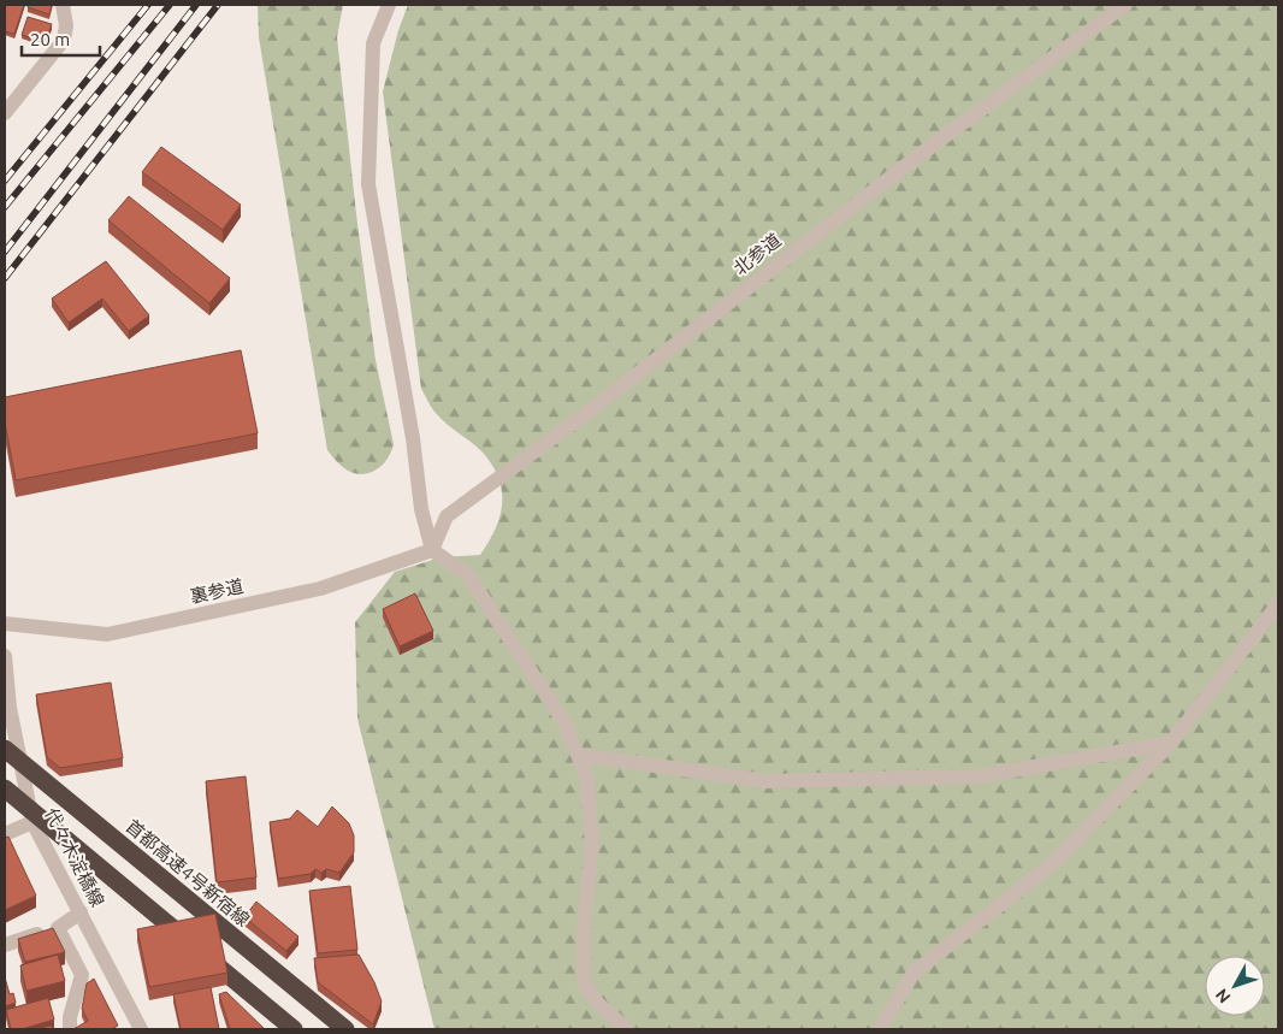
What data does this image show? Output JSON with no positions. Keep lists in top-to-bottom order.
{
  "streets": {
    "highway": ["首都高速4号新宿線"],
    "street": ["北参道", "裏参道", "代々木淀橋線"]
  },
  "crossings": [
    ["北参道", "裏参道"]
  ],
  "scale_bar": "20 m",
  "north": "bottom left"
}
